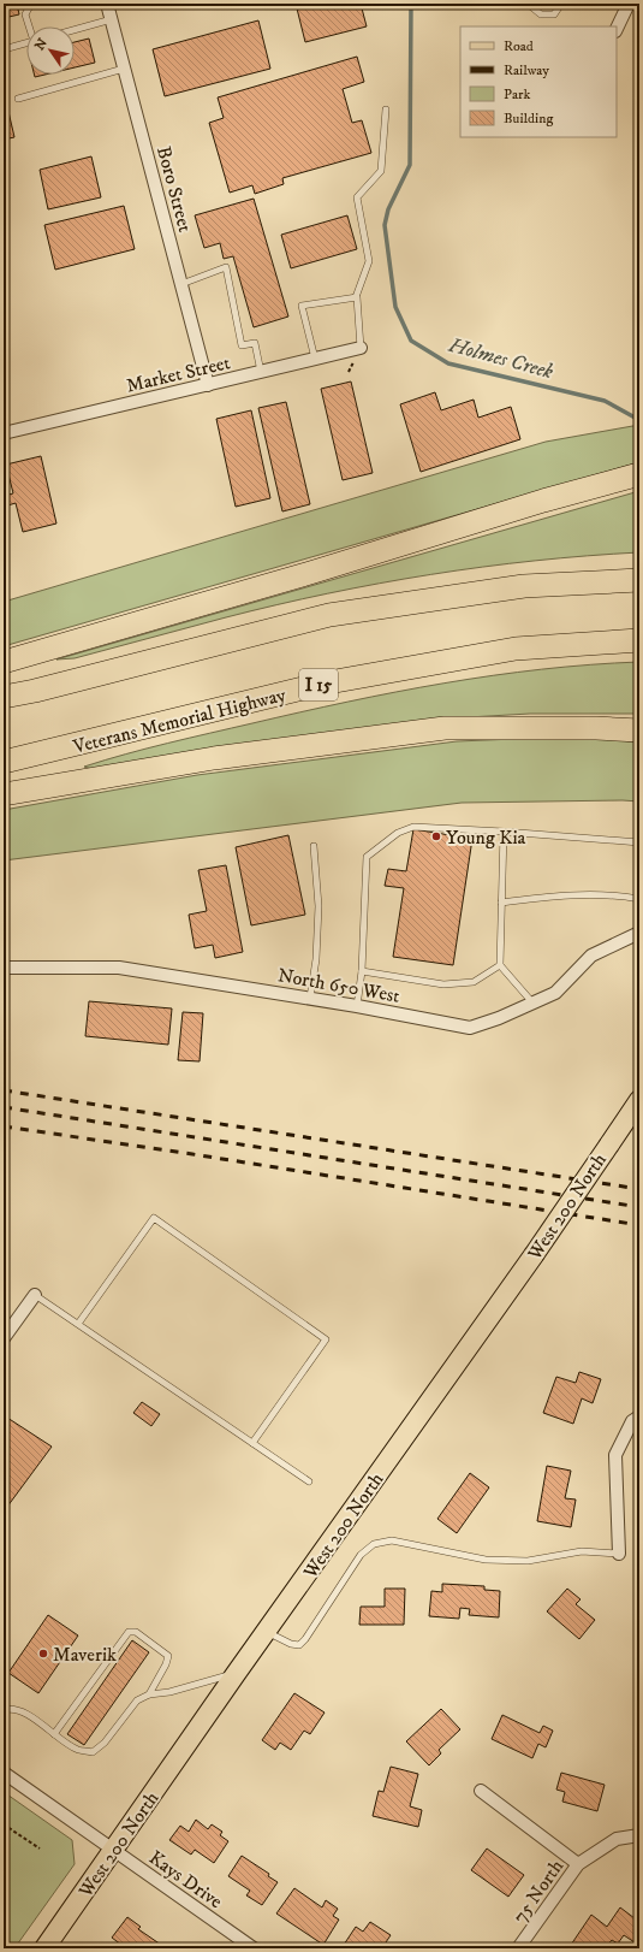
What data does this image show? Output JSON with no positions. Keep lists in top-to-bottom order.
{
  "streets": {
    "highway": ["I 15", "Veterans Memorial Highway"],
    "main road": ["West 200 North"],
    "street": [
      "Boro Street",
      "Market Street",
      "North 650 West",
      "Kays Drive",
      "75 North"
    ]
  },
  "crossings": [
    ["Boro Street", "Market Street"],
    ["West 200 North", "Kays Drive"]
  ],
  "water": ["Holmes Creek"],
  "places": ["Young Kia", "Maverik"],
  "legend": [
    "Road",
    "Railway",
    "Park",
    "Building"
  ],
  "north": "top left"
}
